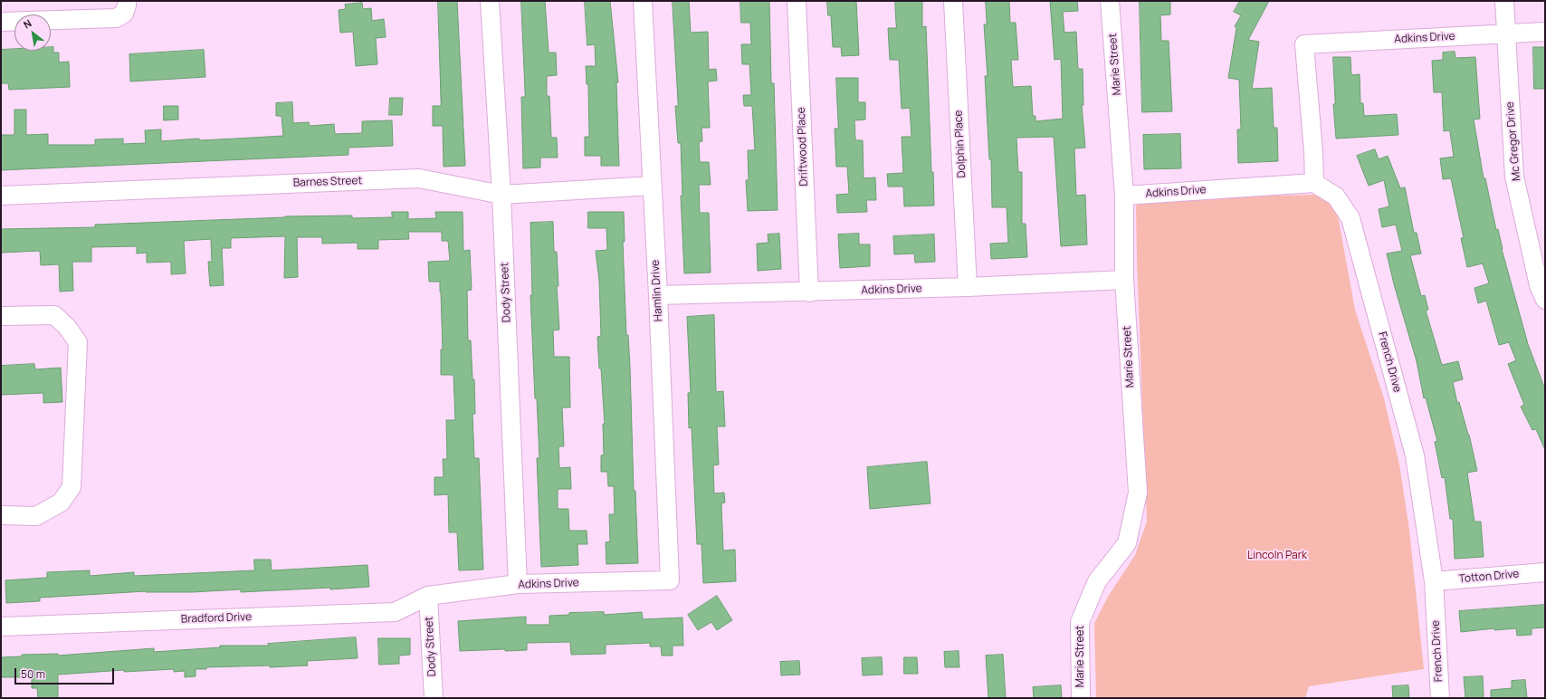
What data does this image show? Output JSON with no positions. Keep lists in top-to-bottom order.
{
  "streets": {
    "street": [
      "Adkins Drive",
      "Marie Street",
      "Mc Gregor Drive",
      "Dolphin Place",
      "Driftwood Place",
      "Barnes Street",
      "Hamlin Drive",
      "Dody Street",
      "French Drive",
      "Totton Drive",
      "Bradford Drive"
    ]
  },
  "crossings": [
    ["Adkins Drive", "Marie Street"],
    ["Adkins Drive", "Mc Gregor Drive"],
    ["Adkins Drive", "Dolphin Place"],
    ["Adkins Drive", "Driftwood Place"],
    ["Adkins Drive", "Hamlin Drive"],
    ["Adkins Drive", "Dody Street"],
    ["Adkins Drive", "French Drive"],
    ["Adkins Drive", "Bradford Drive"],
    ["Barnes Street", "Hamlin Drive"],
    ["Barnes Street", "Dody Street"],
    ["Dody Street", "Bradford Drive"],
    ["French Drive", "Totton Drive"]
  ],
  "parks": ["Lincoln Park"],
  "scale_bar": "50 m",
  "north": "top left"
}
